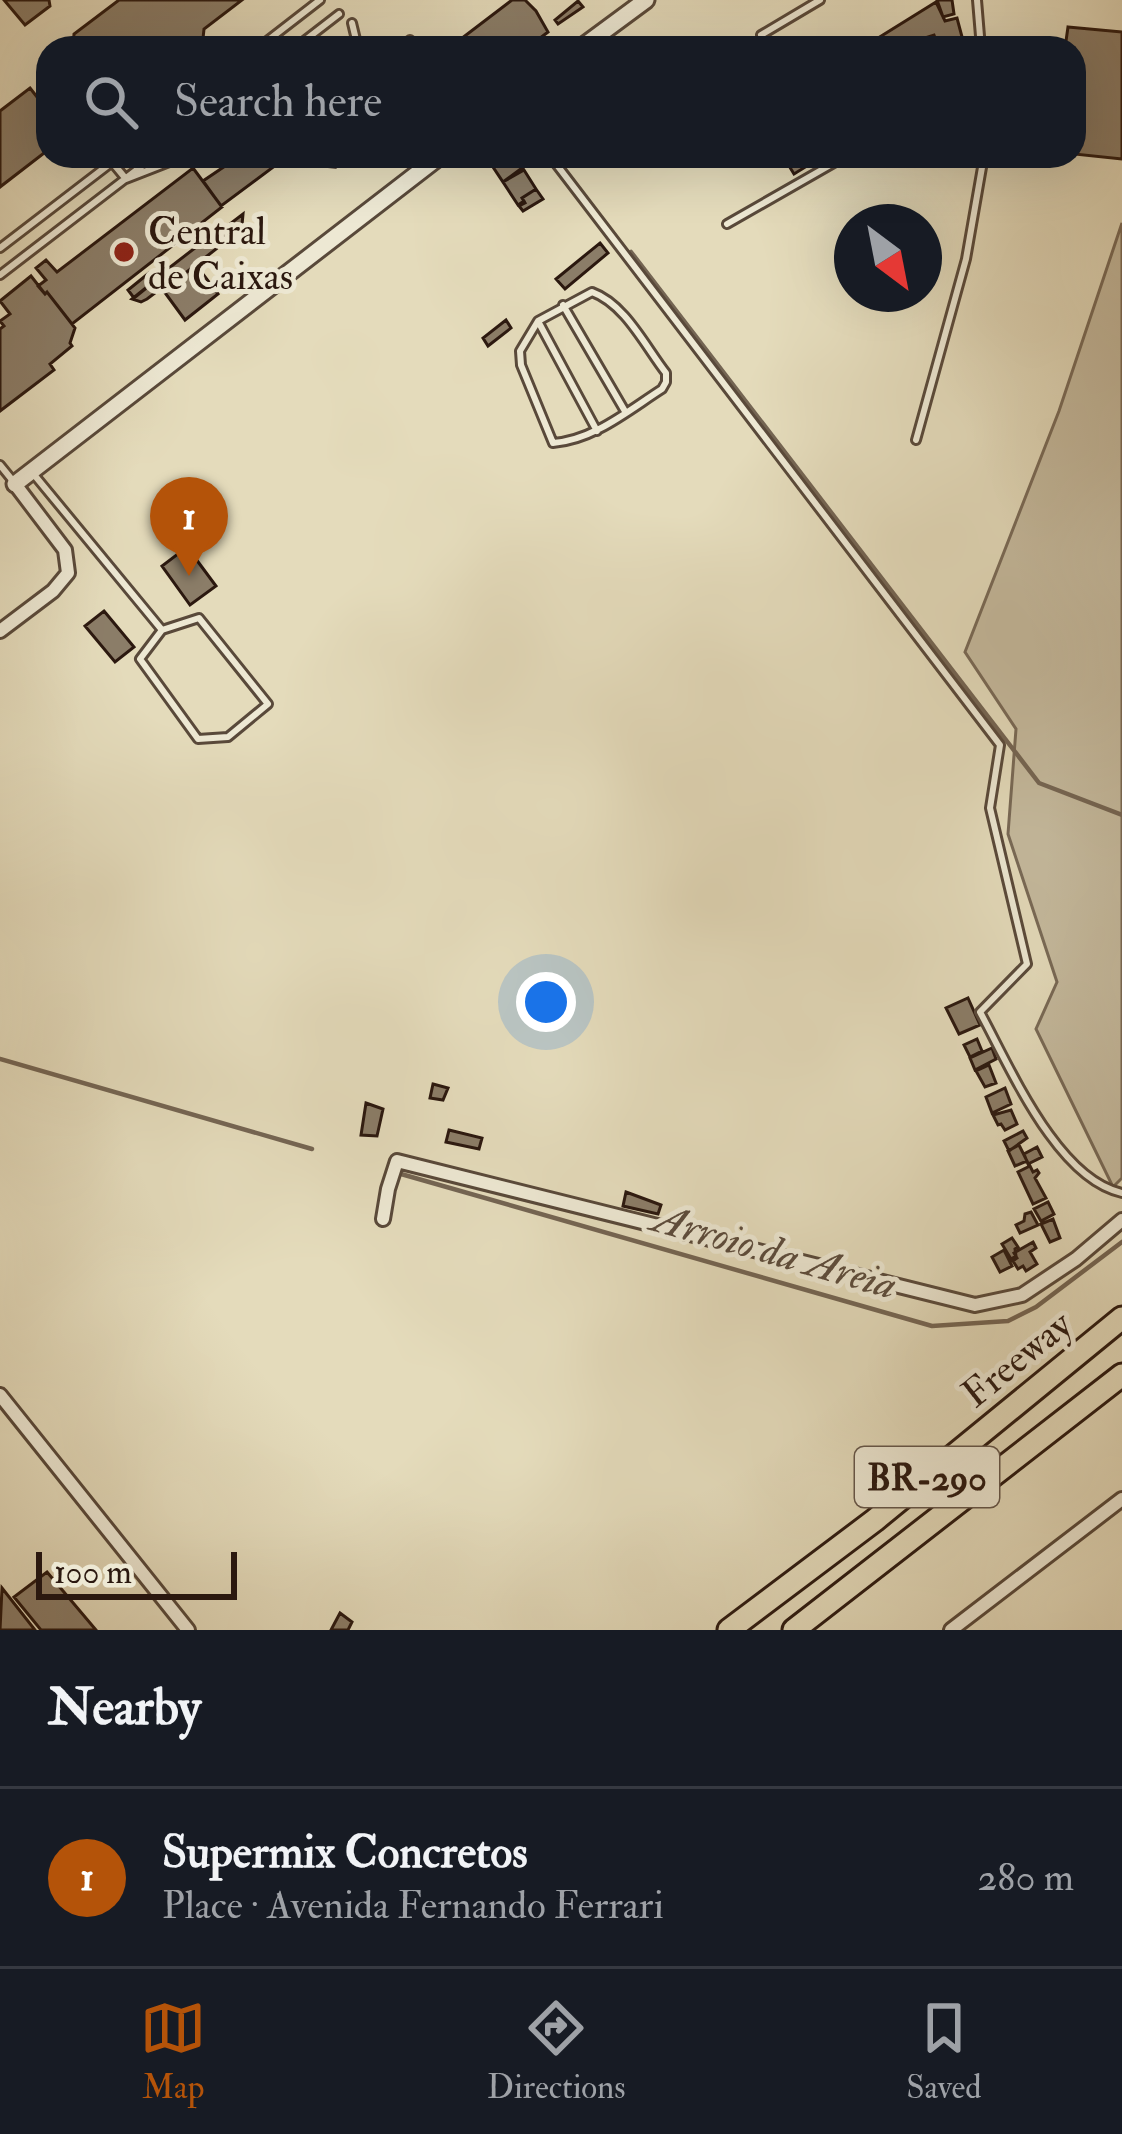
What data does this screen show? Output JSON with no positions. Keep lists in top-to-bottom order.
{
  "streets": {
    "highway": ["Freeway", "BR-290"]
  },
  "water": ["Arroio da Areia"],
  "places": ["Central de Caixas"],
  "scale_bar": "100 m",
  "north": "bottom right",
  "page": {
    "search": "Search here",
    "pins": "1",
    "scale": "100 m",
    "heading": "Nearby",
    "list": [
      {
        "mark": "1",
        "name": "Supermix Concretos",
        "note": "Place · Avenida Fernando Ferrari",
        "value": "280 m"
      }
    ],
    "nav": ["Map", "Directions", "Saved"]
  }
}
